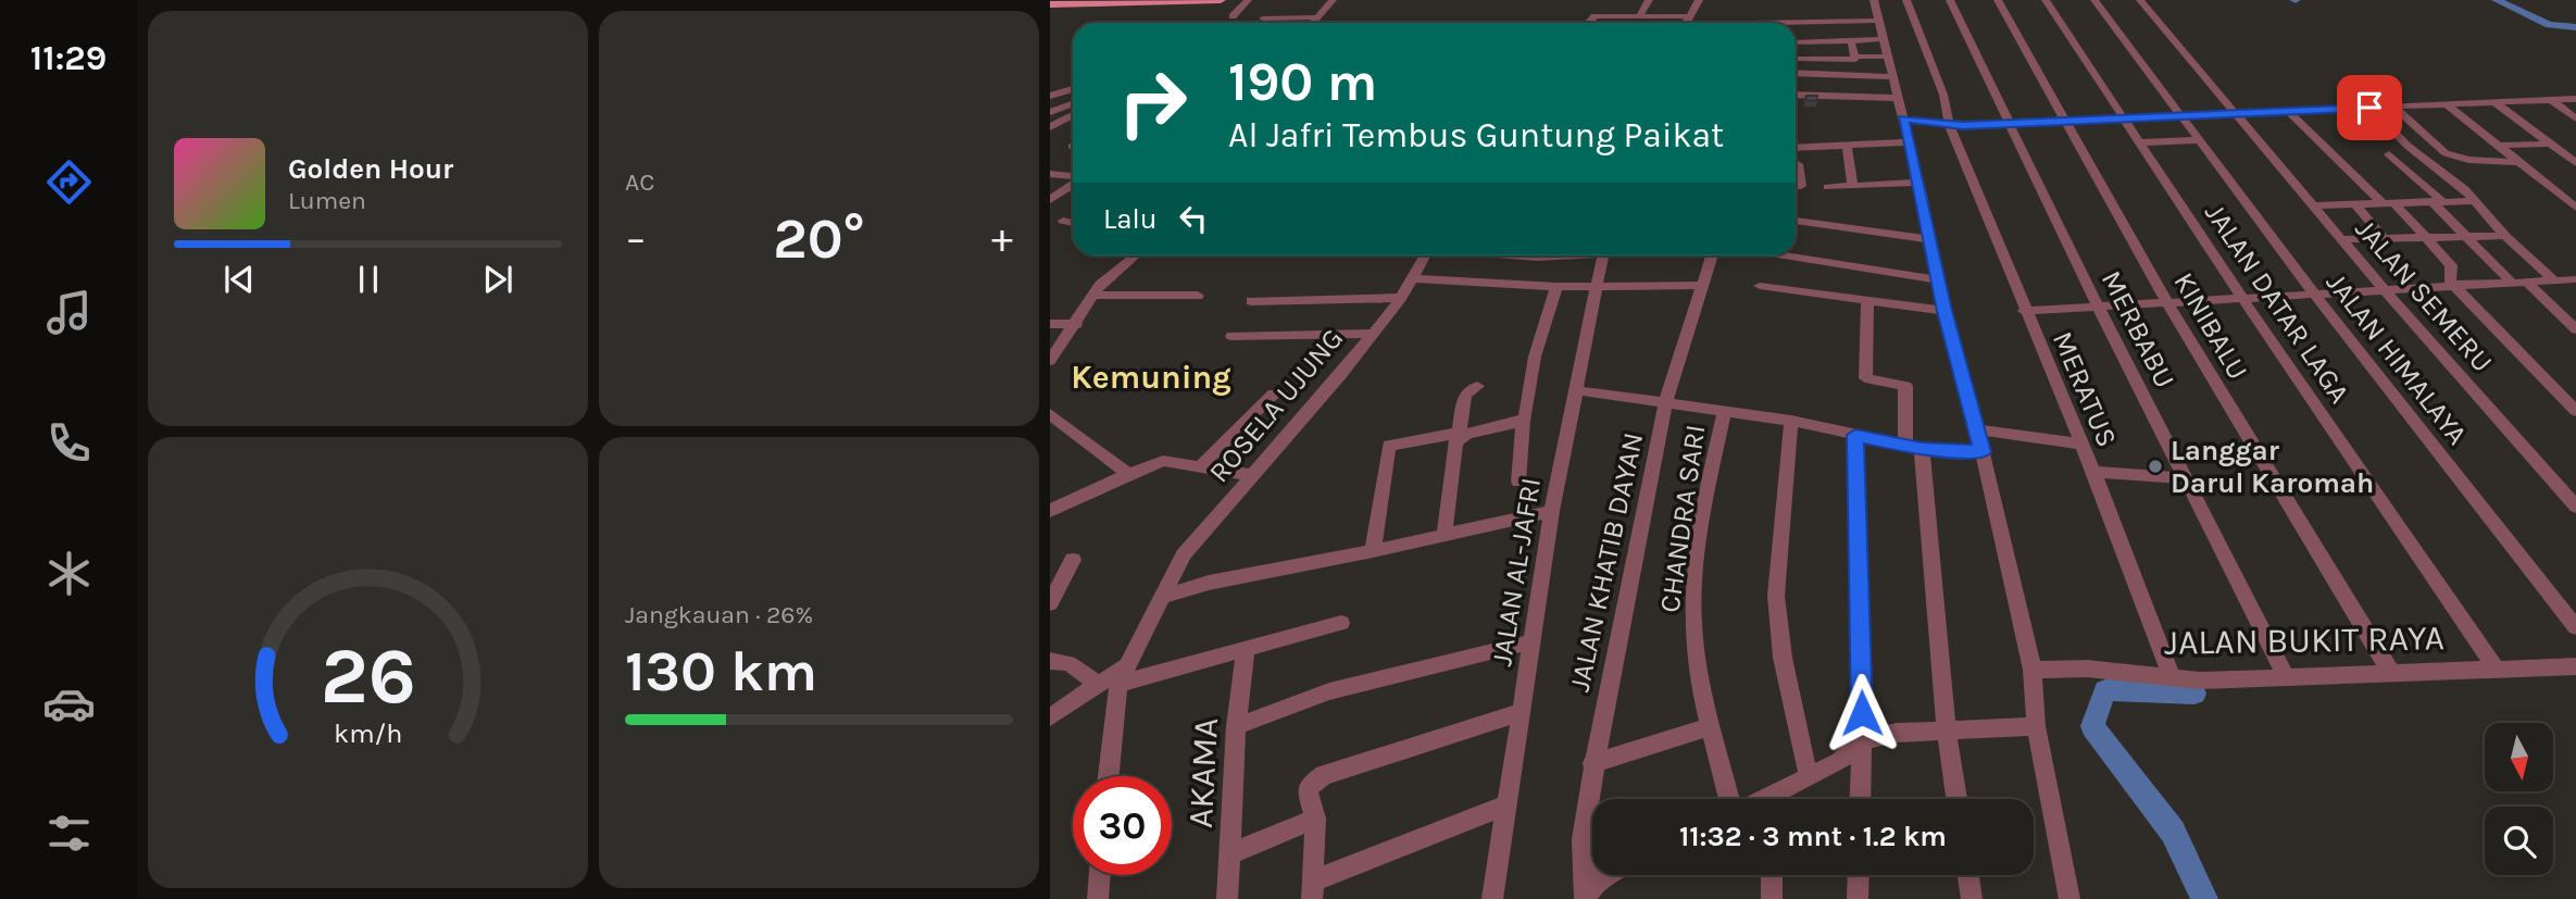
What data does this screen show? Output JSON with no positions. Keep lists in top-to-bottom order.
{
  "streets": {
    "street": [
      "JALAN SEMERU",
      "JALAN DATAR LAGA",
      "KINIBALU",
      "MERBABU",
      "JALAN HIMALAYA",
      "MERATUS",
      "ROSELA UJUNG",
      "CHANDRA SARI",
      "JALAN KHATIB DAYAN",
      "JALAN AL-JAFRI",
      "JALAN BUKIT RAYA",
      "AKAMA"
    ]
  },
  "crossings": [
    ["JALAN DATAR LAGA", "JALAN BUKIT RAYA"],
    ["KINIBALU", "JALAN BUKIT RAYA"],
    ["MERBABU", "JALAN BUKIT RAYA"],
    ["MERATUS", "JALAN BUKIT RAYA"]
  ],
  "districts": ["Kemuning"],
  "places": ["Langgar Darul Karomah"],
  "north": "bottom",
  "page": {
    "tabs": "11:29",
    "tile": [
      "AC",
      ["Jangkauan · 26%", "130 km"]
    ],
    "turn": ["190 m", "Al Jafri Tembus Guntung Paikat"],
    "song": ["Golden Hour", "Lumen"],
    "then": "Lalu",
    "heat": ["−", "20°", "+"],
    "limit": "30",
    "trip": "11:32 · 3 mnt · 1.2 km",
    "gauge": ["26", "km/h"]
  }
}
